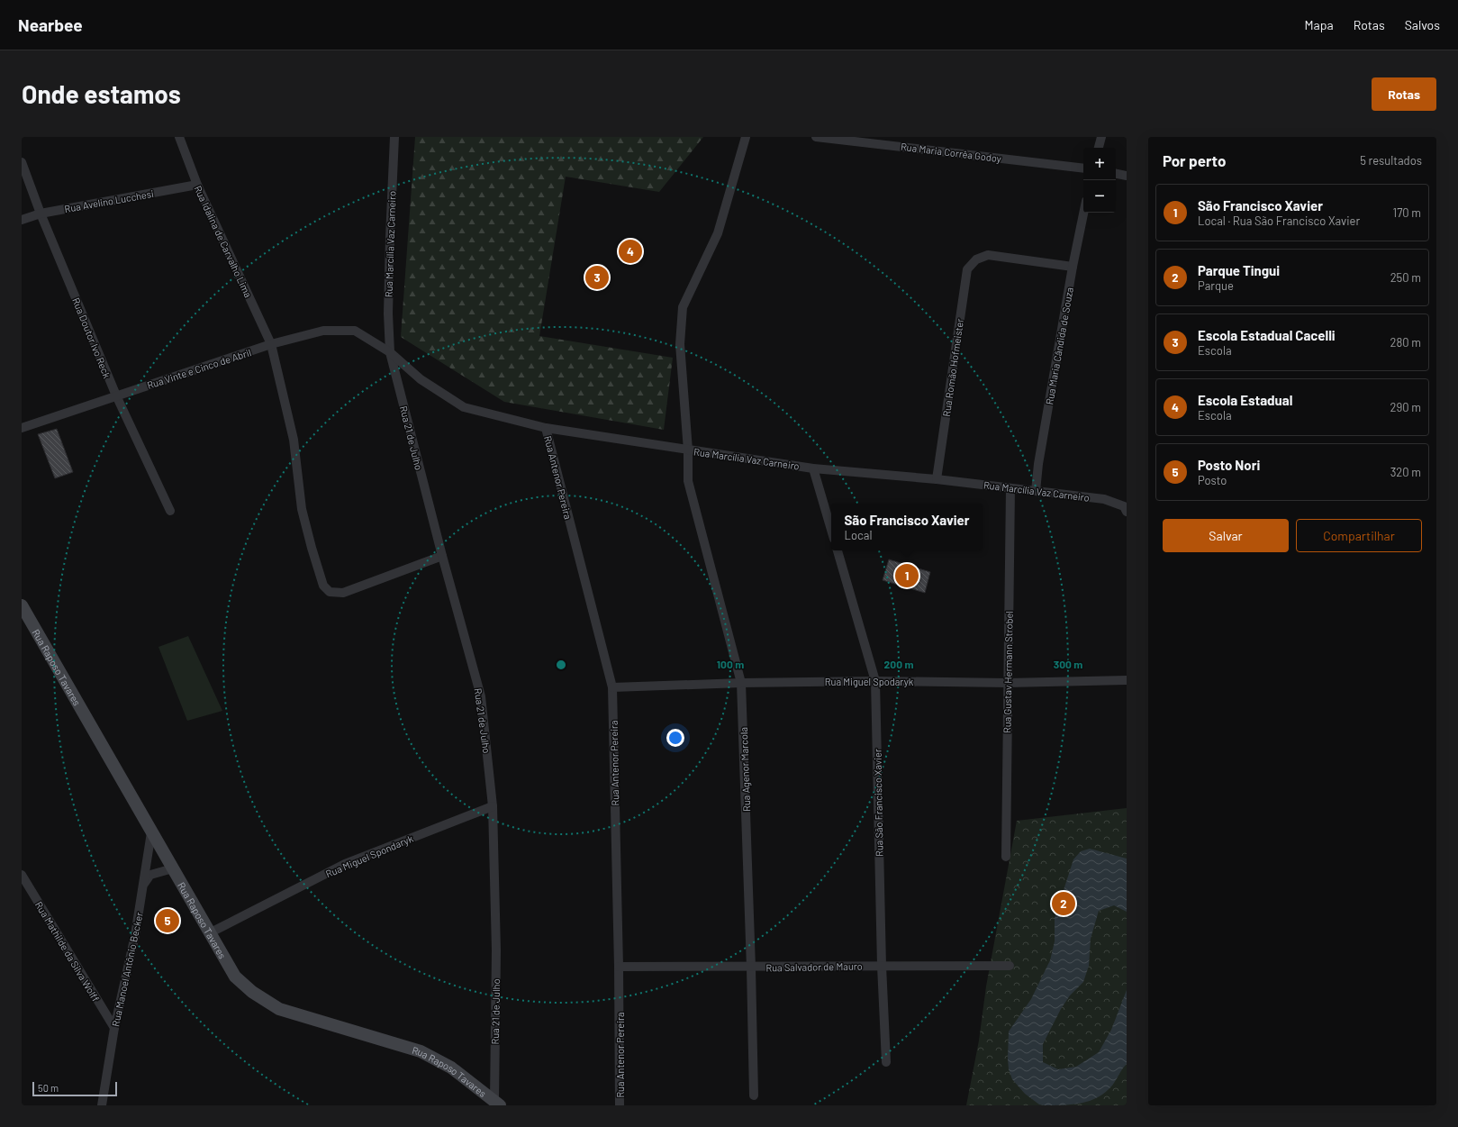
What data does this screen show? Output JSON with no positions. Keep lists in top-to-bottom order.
{
  "streets": {
    "main road": ["Rua Raposo Tavares"],
    "street": [
      "Rua Maria Corrêa Godoy",
      "Rua Avelino Lucchesi",
      "Rua Idalina de Carvalho Lima",
      "Rua Marcília Vaz Carneiro",
      "Rua Doutor Ivo Reck",
      "Rua Maria Cândida de Souza",
      "Rua Romão Hofmeister",
      "Rua Vinte e Cinco de Abril",
      "Rua 21 de Julho",
      "Rua Antenor Pereira",
      "Rua Gustav Hermann Strobel",
      "Rua Miguel Spodaryk",
      "Rua Agenor Marcola",
      "Rua São Francisco Xavier",
      "Rua Miguel Spondaryk",
      "Rua Mathilde da Silva Wolff",
      "Rua Salvador de Mauro",
      "Rua Manoel Antônio Becker"
    ]
  },
  "crossings": [
    ["Rua Avelino Lucchesi", "Rua Idalina de Carvalho Lima"],
    ["Rua Avelino Lucchesi", "Rua Doutor Ivo Reck"],
    ["Rua Idalina de Carvalho Lima", "Rua Vinte e Cinco de Abril"],
    ["Rua Idalina de Carvalho Lima", "Rua 21 de Julho"],
    ["Rua Marcília Vaz Carneiro", "Rua Maria Cândida de Souza"],
    ["Rua Marcília Vaz Carneiro", "Rua Romão Hofmeister"],
    ["Rua Marcília Vaz Carneiro", "Rua Vinte e Cinco de Abril"],
    ["Rua Marcília Vaz Carneiro", "Rua 21 de Julho"],
    ["Rua Marcília Vaz Carneiro", "Rua Antenor Pereira"],
    ["Rua Marcília Vaz Carneiro", "Rua Gustav Hermann Strobel"],
    ["Rua Marcília Vaz Carneiro", "Rua Agenor Marcola"],
    ["Rua Doutor Ivo Reck", "Rua Vinte e Cinco de Abril"],
    ["Rua Maria Cândida de Souza", "Rua Romão Hofmeister"],
    ["Rua 21 de Julho", "Rua Raposo Tavares"],
    ["Rua 21 de Julho", "Rua Miguel Spondaryk"],
    ["Rua Antenor Pereira", "Rua Miguel Spodaryk"],
    ["Rua Antenor Pereira", "Rua Salvador de Mauro"],
    ["Rua Raposo Tavares", "Rua Miguel Spondaryk"],
    ["Rua Raposo Tavares", "Rua Manoel Antônio Becker"],
    ["Rua Gustav Hermann Strobel", "Rua Miguel Spodaryk"],
    ["Rua Miguel Spodaryk", "Rua Agenor Marcola"],
    ["Rua Miguel Spodaryk", "Rua São Francisco Xavier"],
    ["Rua Agenor Marcola", "Rua Salvador de Mauro"],
    ["Rua São Francisco Xavier", "Rua Salvador de Mauro"],
    ["Rua Mathilde da Silva Wolff", "Rua Manoel Antônio Becker"]
  ],
  "scale_bar": "50 m",
  "page": {
    "header": "Nearbee",
    "nav": ["Mapa", "Rotas", "Salvos"],
    "buttons": [
      "Rotas",
      ["Salvar", "Compartilhar"]
    ],
    "title": "Onde estamos",
    "heading": ["Por perto", "5 resultados"],
    "map_buttons": ["+", "−"],
    "list": [
      {
        "mark": "1",
        "name": "São Francisco Xavier",
        "note": "Local · Rua São Francisco Xavier",
        "value": "170 m"
      },
      {
        "mark": "2",
        "name": "Parque Tingui",
        "note": "Parque",
        "value": "250 m"
      },
      {
        "mark": "3",
        "name": "Escola Estadual Cacelli",
        "note": "Escola",
        "value": "280 m"
      },
      {
        "mark": "4",
        "name": "Escola Estadual",
        "note": "Escola",
        "value": "290 m"
      },
      {
        "mark": "5",
        "name": "Posto Nori",
        "note": "Posto",
        "value": "320 m"
      }
    ],
    "pins": [
      "4",
      "3",
      "1",
      "2",
      "5"
    ],
    "popup": ["São Francisco Xavier", "Local"],
    "scale": "50 m"
  },
  "rings": ["100 m", "200 m", "300 m"]
}
